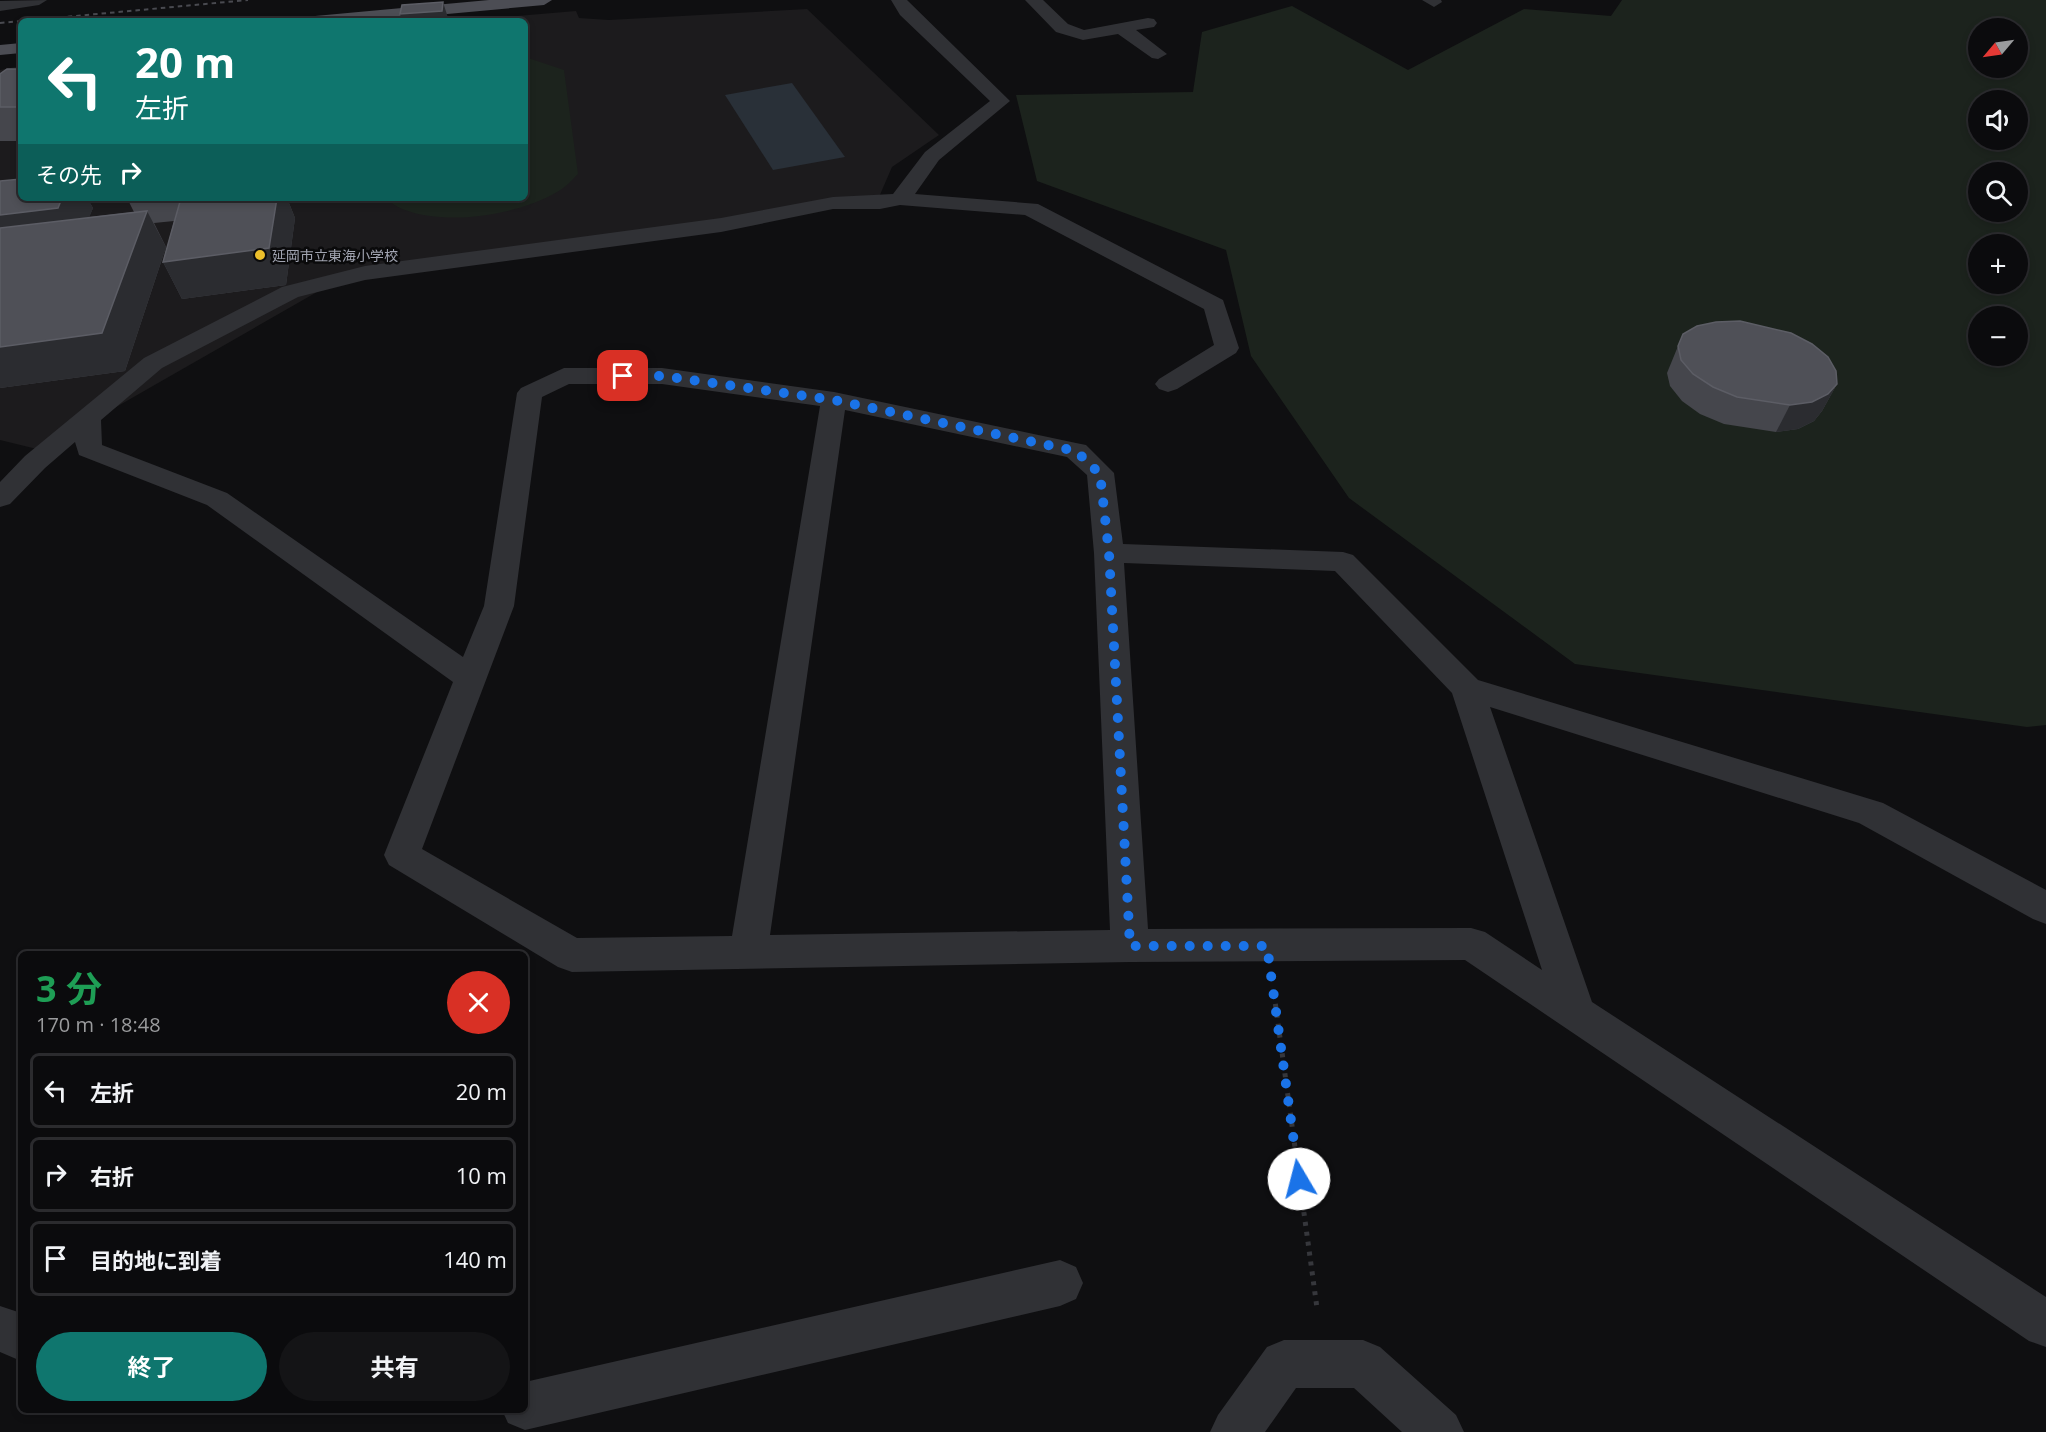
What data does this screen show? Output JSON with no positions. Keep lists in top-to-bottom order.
{
  "places": ["延岡市立東海小学校"],
  "north": "bottom left",
  "page": {
    "map_buttons": ["+", "−"],
    "turn": ["20 m", "左折"],
    "then": "その先",
    "heading": ["3 分", "170 m · 18:48"],
    "list": [
      {
        "name": "左折",
        "value": "20 m"
      },
      {
        "name": "右折",
        "value": "10 m"
      },
      {
        "name": "目的地に到着",
        "value": "140 m"
      }
    ],
    "buttons": ["終了", "共有"]
  }
}
